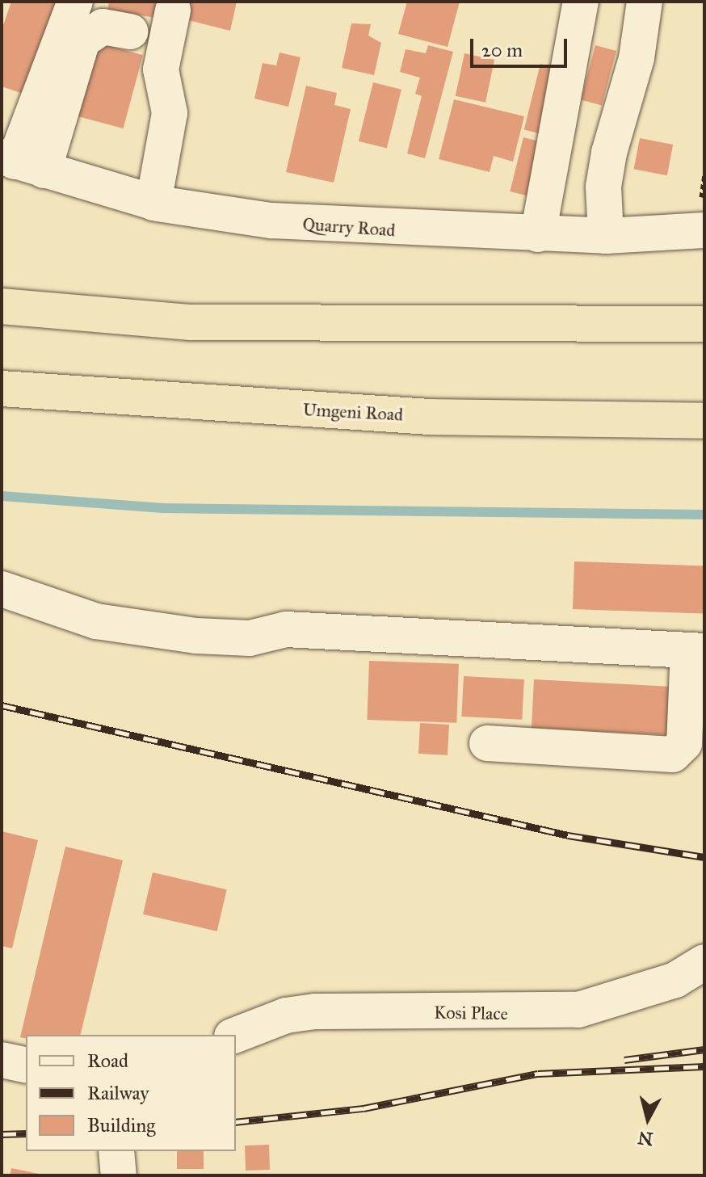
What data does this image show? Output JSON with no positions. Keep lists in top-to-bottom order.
{
  "streets": {
    "highway": ["Umgeni Road"],
    "street": ["Quarry Road", "Kosi Place"]
  },
  "legend": ["Road", "Railway", "Building"],
  "scale_bar": "20 m",
  "north": "bottom"
}
